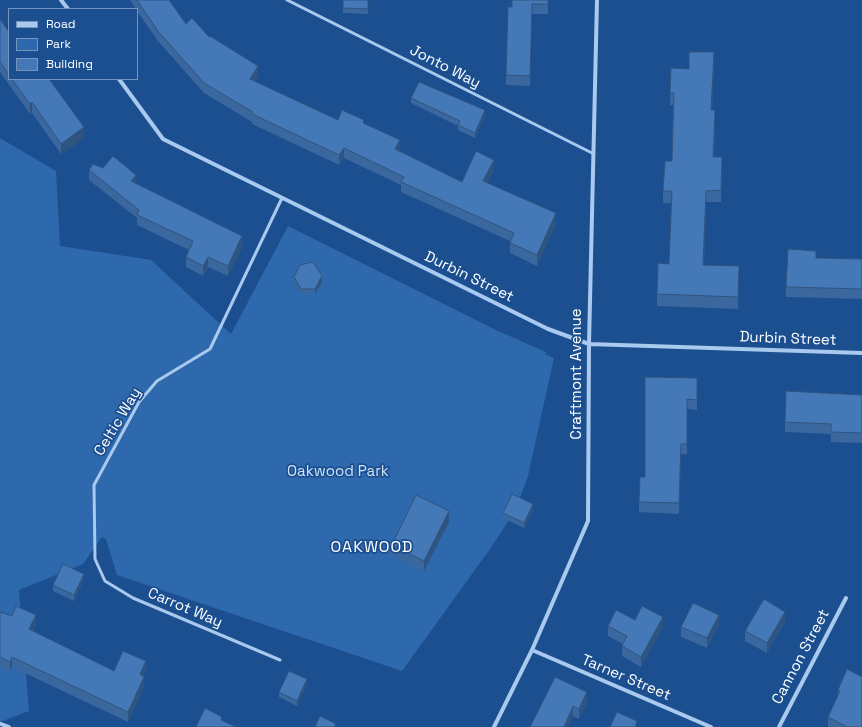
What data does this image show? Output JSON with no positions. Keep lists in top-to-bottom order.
{
  "streets": {
    "street": [
      "Durbin Street",
      "Craftmont Avenue",
      "Cannon Street",
      "Tarner Street"
    ],
    "lane": ["Jonto Way", "Celtic Way", "Carrot Way"]
  },
  "crossings": [
    ["Jonto Way", "Craftmont Avenue"],
    ["Durbin Street", "Craftmont Avenue"],
    ["Durbin Street", "Celtic Way"],
    ["Craftmont Avenue", "Tarner Street"],
    ["Celtic Way", "Carrot Way"]
  ],
  "districts": ["OAKWOOD"],
  "parks": ["Oakwood Park"],
  "legend": ["Road", "Park", "Building"]
}
